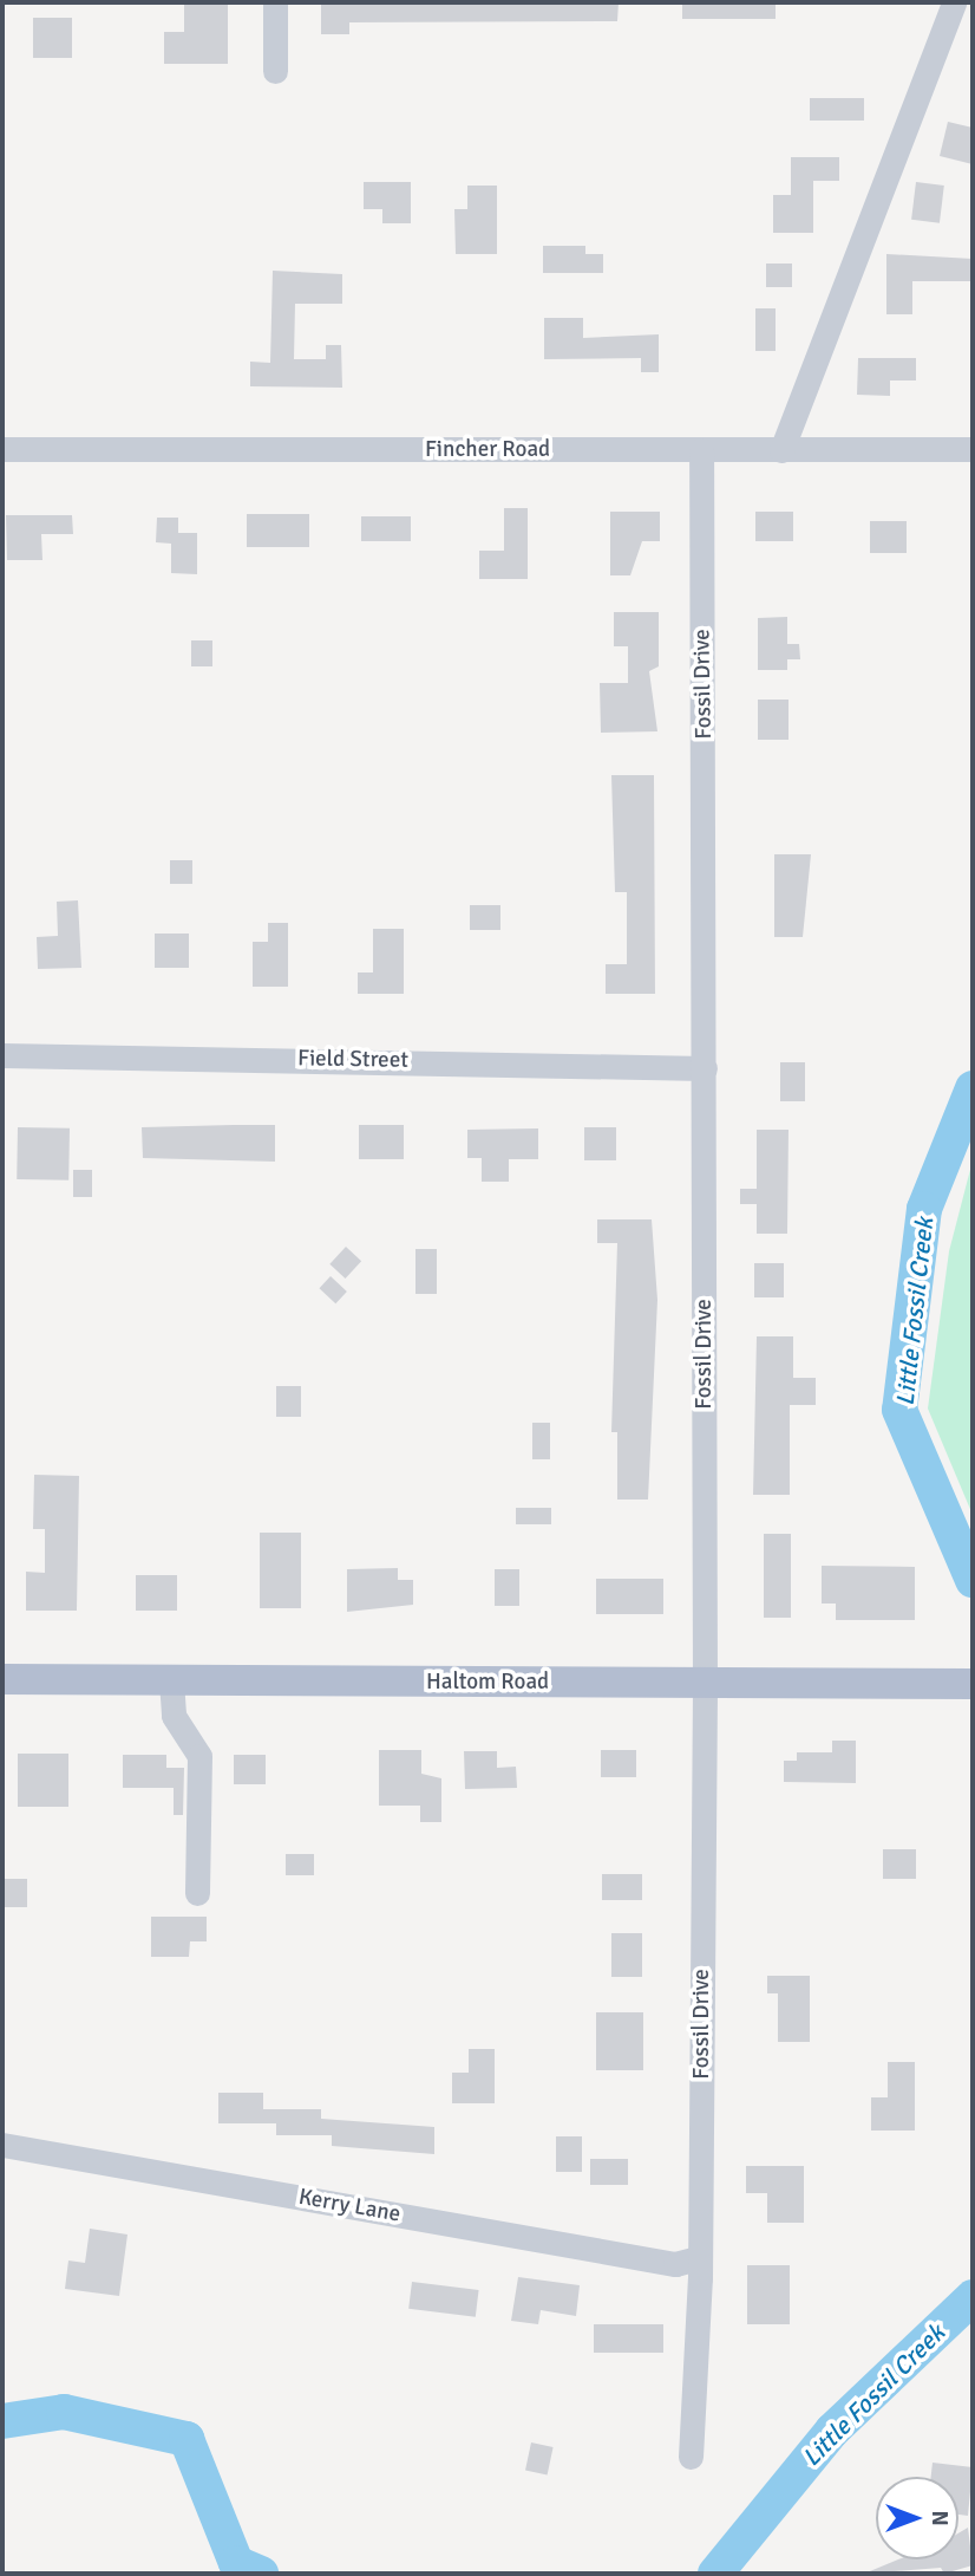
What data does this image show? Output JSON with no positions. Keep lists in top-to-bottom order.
{
  "streets": {
    "main road": ["Haltom Road"],
    "street": [
      "Fincher Road",
      "Fossil Drive",
      "Field Street",
      "Kerry Lane"
    ]
  },
  "crossings": [
    ["Fincher Road", "Fossil Drive"],
    ["Fossil Drive", "Field Street"],
    ["Fossil Drive", "Haltom Road"],
    ["Fossil Drive", "Kerry Lane"]
  ],
  "water": ["Little Fossil Creek"],
  "north": "right"
}
